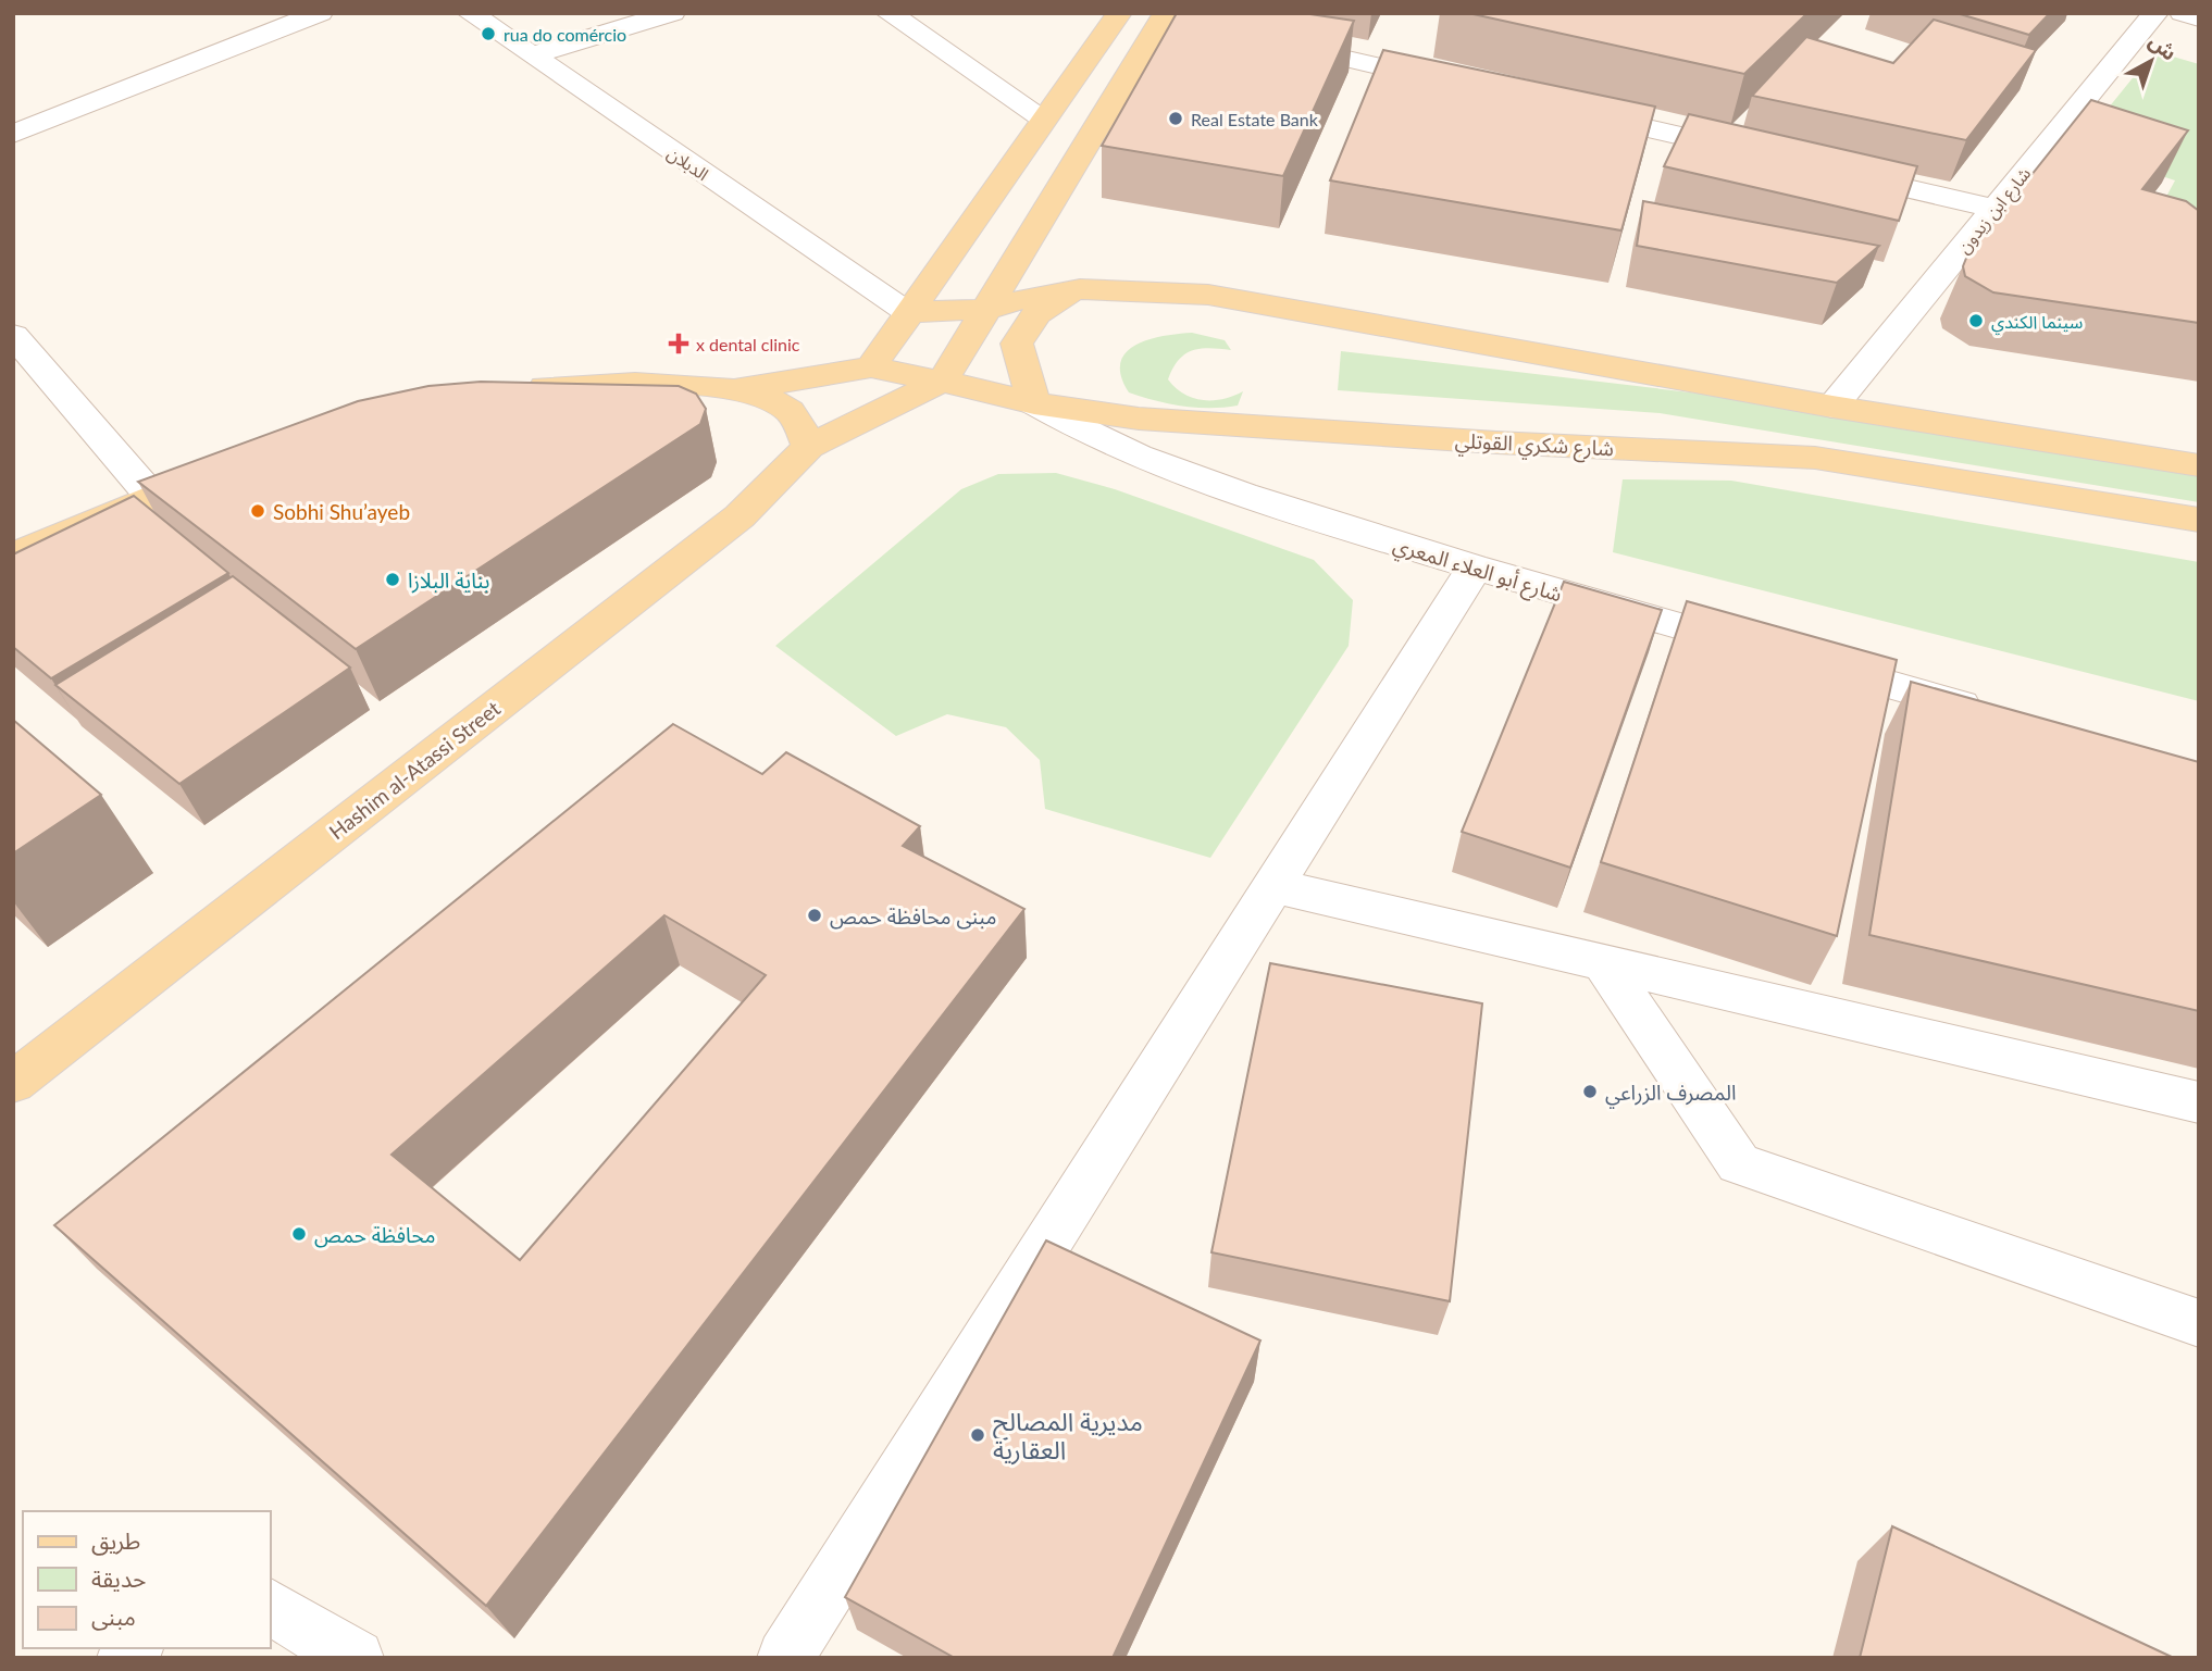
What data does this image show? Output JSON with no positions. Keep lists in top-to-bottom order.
{
  "streets": {
    "main road": ["شارع شكري القوتلي", "Hashim al-Atassi Street"],
    "street": ["الدبلان", "شارع ابن زيدون", "شارع أبو العلاء المعري"]
  },
  "crossings": [
    ["شارع شكري القوتلي", "شارع أبو العلاء المعري"],
    ["شارع شكري القوتلي", "Hashim al-Atassi Street"]
  ],
  "places": {
    "other": [
      "rua do comércio",
      "Real Estate Bank",
      "سينما الكندي",
      "Sobhi Shu’ayeb",
      "بناية البلازا",
      "مبنى محافظة حمص",
      "المصرف الزراعي",
      "محافظة حمص",
      "مديرية المصالح العقارية"
    ],
    "health": ["x dental clinic"]
  },
  "legend": ["طريق", "حديقة", "مبنى"],
  "north": "top right"
}
